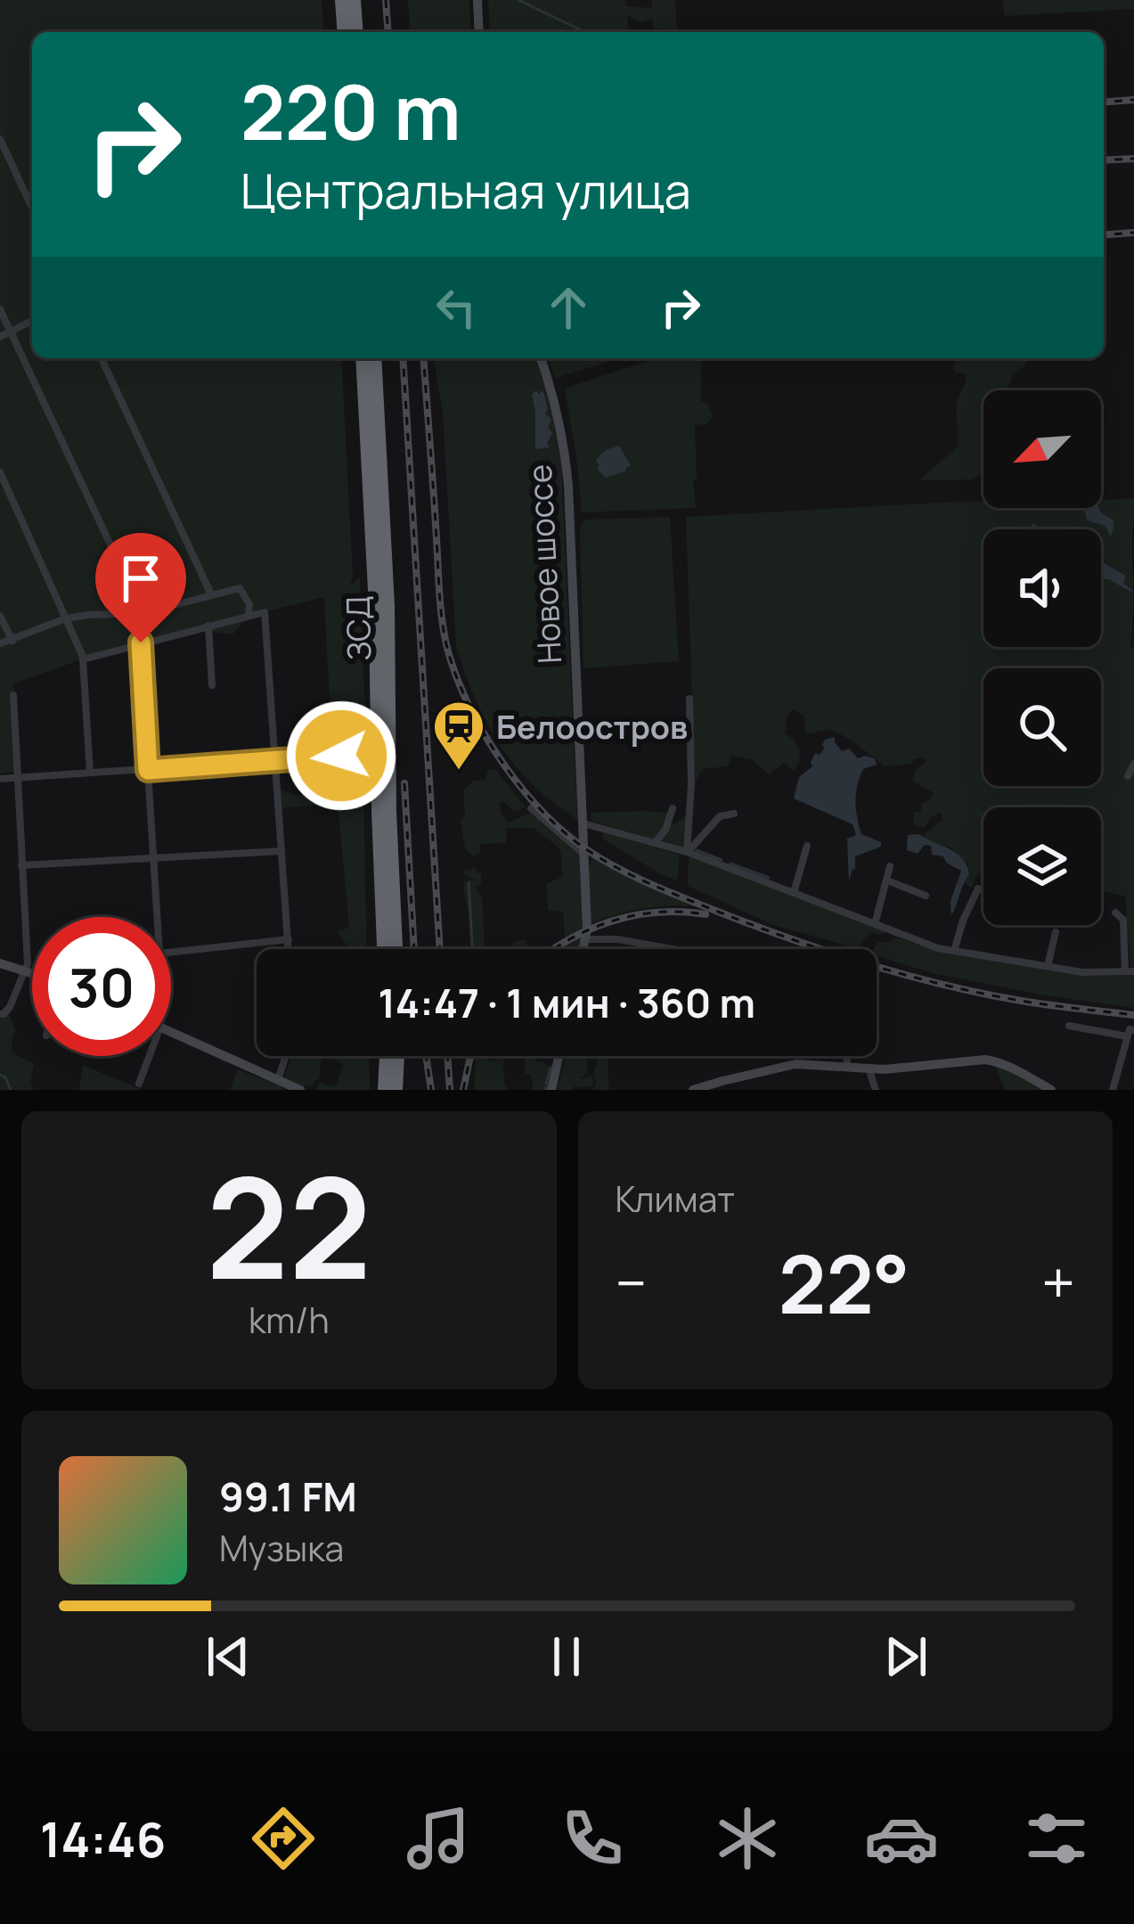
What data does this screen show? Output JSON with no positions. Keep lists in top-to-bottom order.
{
  "streets": {
    "highway": ["ЗСД"],
    "main road": ["Новое шоссе"]
  },
  "places": {
    "station": ["Белоостров"]
  },
  "north": "bottom left",
  "page": {
    "turn": ["220 m", "Центральная улица"],
    "limit": "30",
    "trip": "14:47 · 1 мин · 360 m",
    "tile": [
      ["22", "km/h"],
      "Климат"
    ],
    "heat": ["−", "22°", "+"],
    "song": ["99.1 FM", "Музыка"],
    "tabs": "14:46"
  }
}
